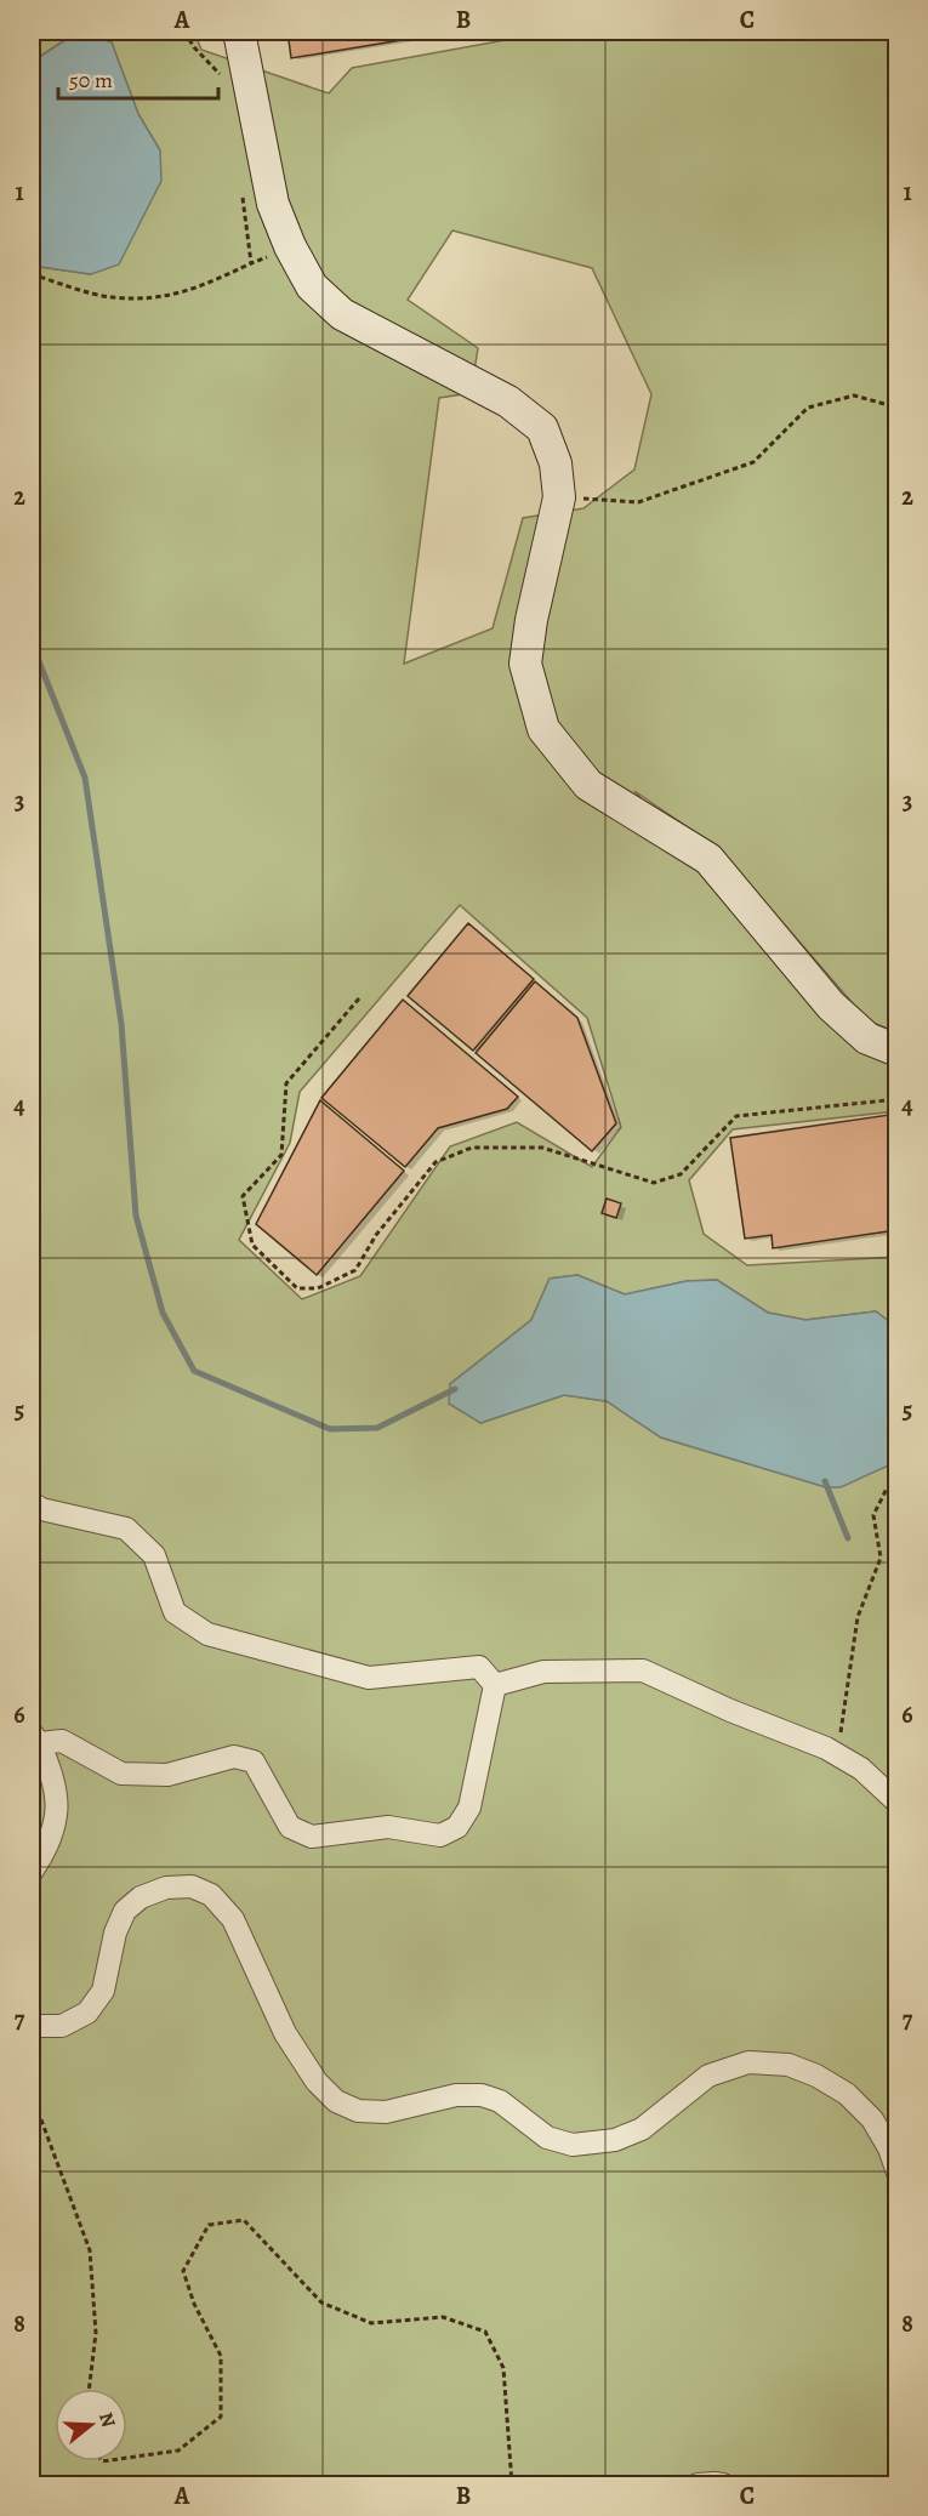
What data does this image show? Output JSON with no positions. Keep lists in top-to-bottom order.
{
  "scale_bar": "50 m",
  "north": "right",
  "grid": {
    "columns": ["A", "B", "C"],
    "rows": [
      "1",
      "2",
      "3",
      "4",
      "5",
      "6",
      "7",
      "8"
    ]
  }
}
